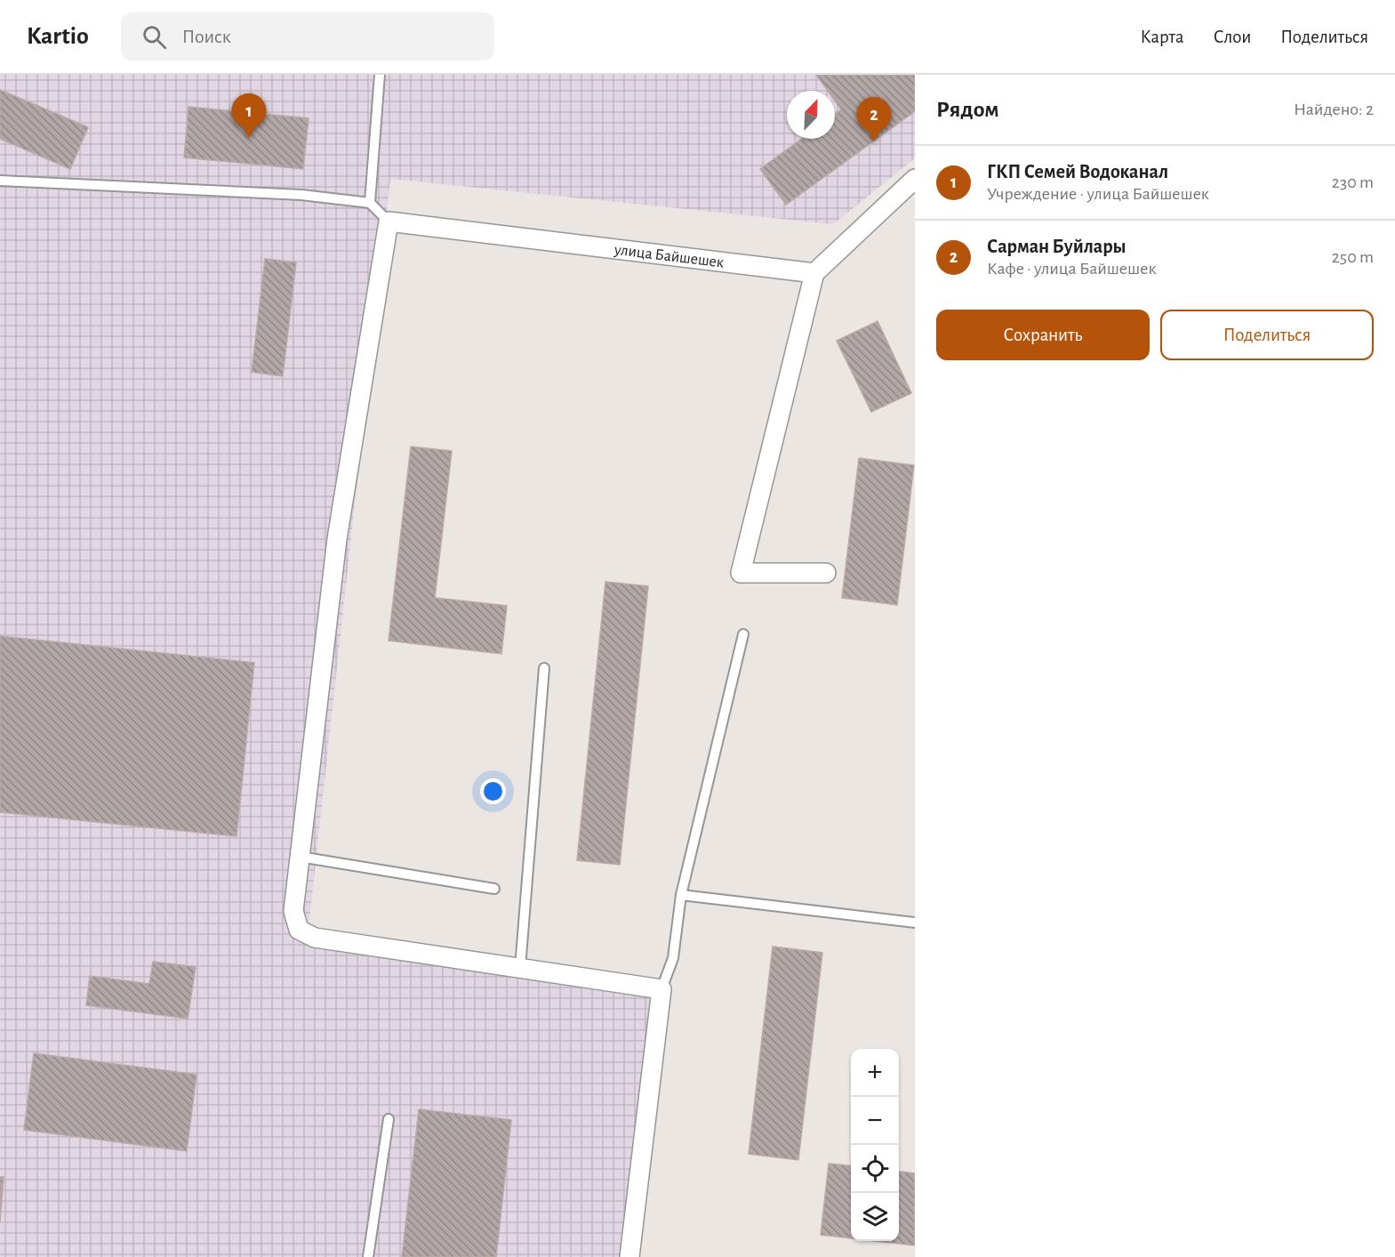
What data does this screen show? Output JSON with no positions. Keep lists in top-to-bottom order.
{
  "streets": {
    "street": ["улица Байшешек"]
  },
  "north": "top right",
  "page": {
    "header": "Kartio",
    "search": "Поиск",
    "nav": ["Карта", "Слои", "Поделиться"],
    "heading": ["Рядом", "Найдено: 2"],
    "pins": ["1", "2"],
    "list": [
      {
        "mark": "1",
        "name": "ГКП Семей Водоканал",
        "note": "Учреждение · улица Байшешек",
        "value": "230 m"
      },
      {
        "mark": "2",
        "name": "Сарман Буйлары",
        "note": "Кафе · улица Байшешек",
        "value": "250 m"
      }
    ],
    "buttons": ["Сохранить", "Поделиться"],
    "map_buttons": ["+", "−"]
  }
}
